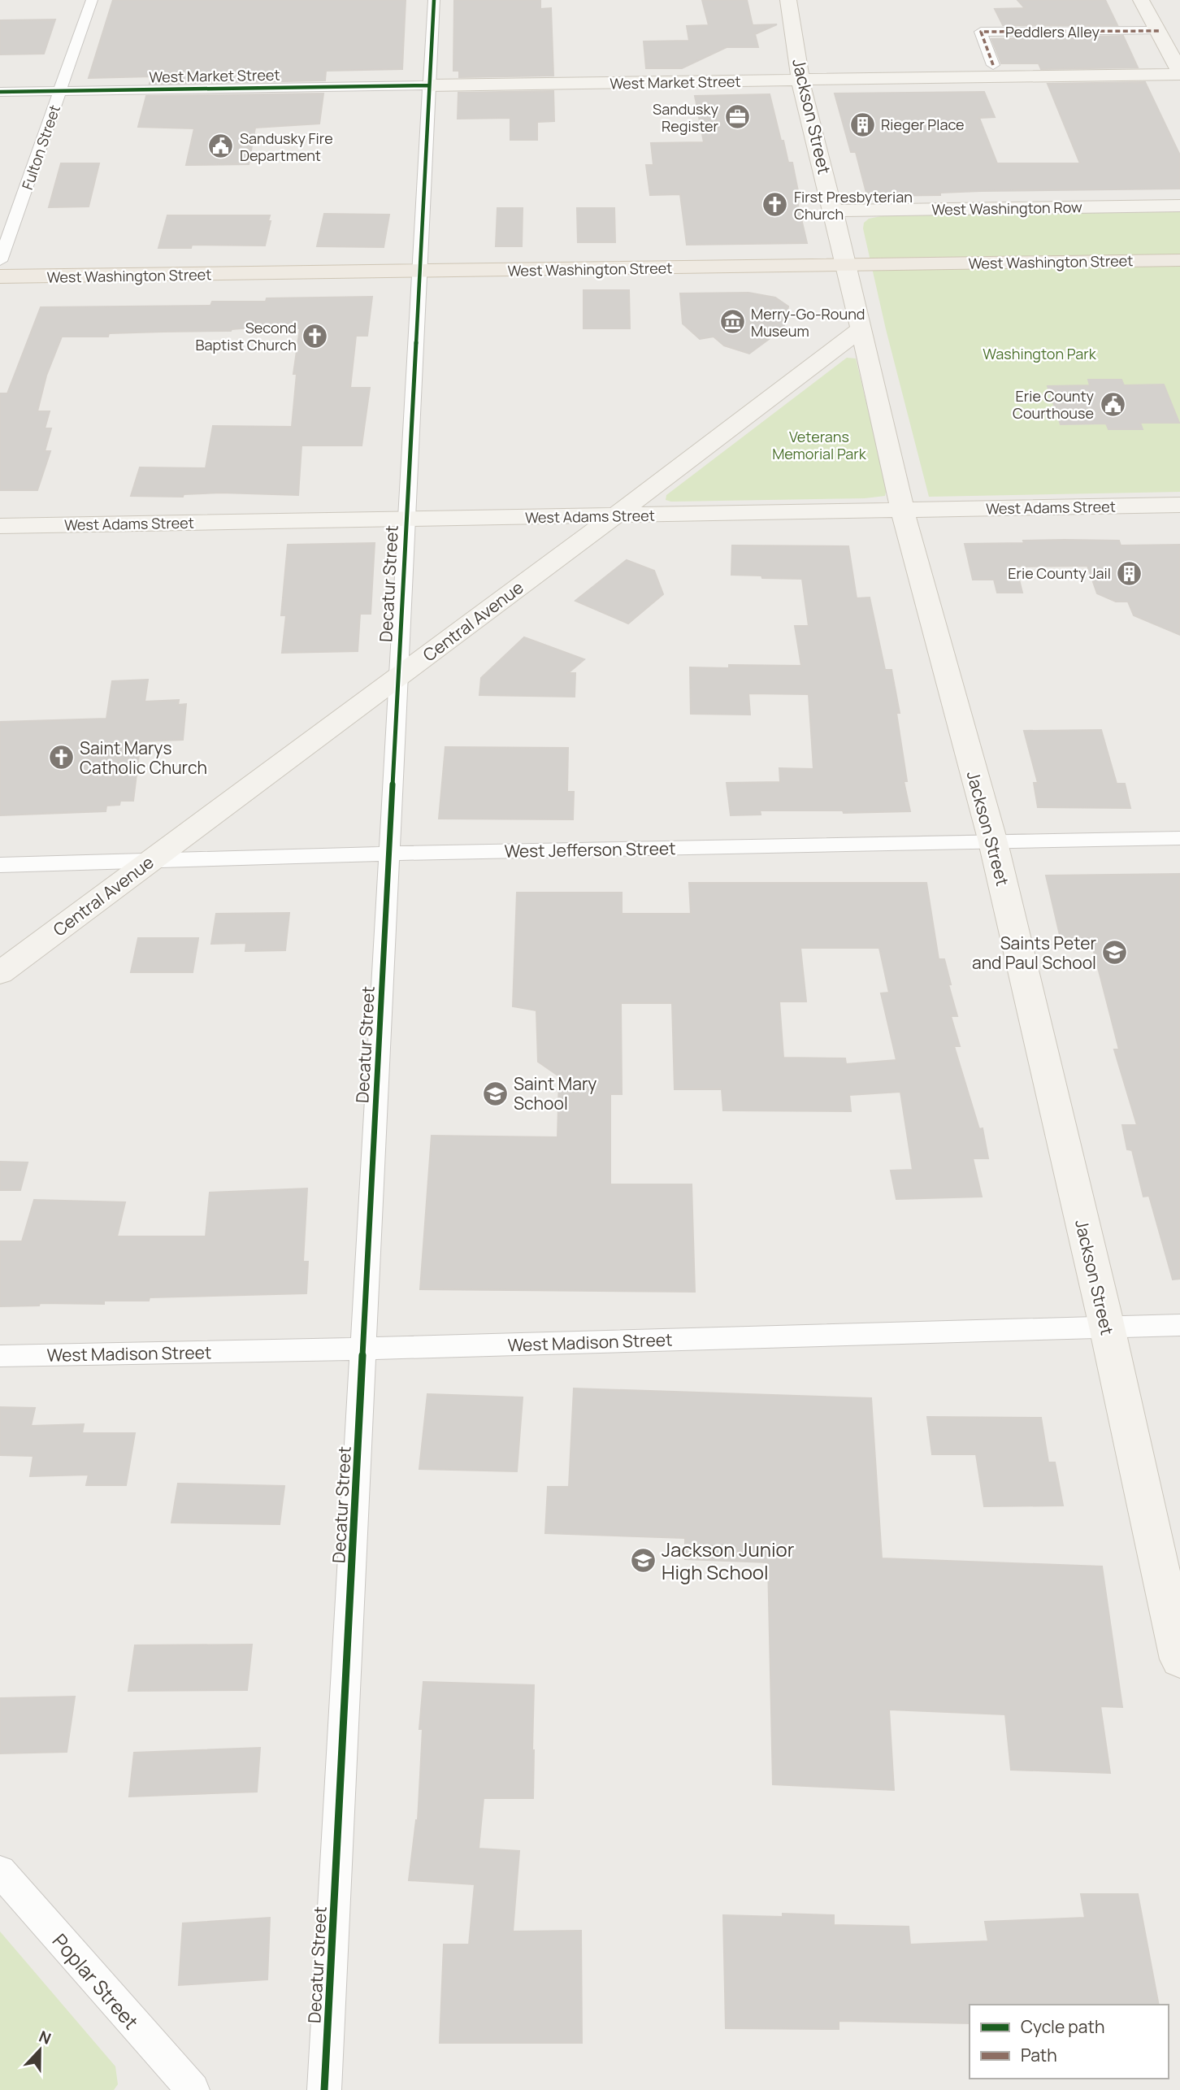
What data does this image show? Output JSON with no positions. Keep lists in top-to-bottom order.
{
  "streets": {
    "main road": ["West Washington Street"],
    "street": [
      "Peddlers Alley",
      "West Market Street",
      "Jackson Street",
      "Fulton Street",
      "West Washington Row",
      "West Adams Street",
      "Decatur Street",
      "Central Avenue",
      "West Jefferson Street",
      "West Madison Street",
      "Poplar Street"
    ]
  },
  "crossings": [
    ["West Market Street", "Jackson Street"],
    ["West Market Street", "Fulton Street"],
    ["West Market Street", "Decatur Street"],
    ["Jackson Street", "West Washington Row"],
    ["Jackson Street", "West Washington Street"],
    ["Jackson Street", "West Adams Street"],
    ["Jackson Street", "Central Avenue"],
    ["Jackson Street", "West Jefferson Street"],
    ["Jackson Street", "West Madison Street"],
    ["West Washington Street", "Decatur Street"],
    ["West Adams Street", "Decatur Street"],
    ["West Adams Street", "Central Avenue"],
    ["Decatur Street", "Central Avenue"],
    ["Decatur Street", "West Jefferson Street"],
    ["Decatur Street", "West Madison Street"],
    ["Central Avenue", "West Jefferson Street"]
  ],
  "parks": ["Washington Park", "Veterans Memorial Park"],
  "places": {
    "office": ["Sandusky Register"],
    "building": ["Rieger Place", "Erie County Jail"],
    "public building": ["Sandusky Fire Department", "Erie County Courthouse"],
    "church": ["First Presbyterian Church", "Second Baptist Church", "Saint Marys Catholic Church"],
    "museum": ["Merry-Go-Round Museum"],
    "school or university": ["Saints Peter and Paul School", "Saint Mary School", "Jackson Junior High School"]
  },
  "legend": ["Cycle path", "Path"],
  "north": "top"
}
